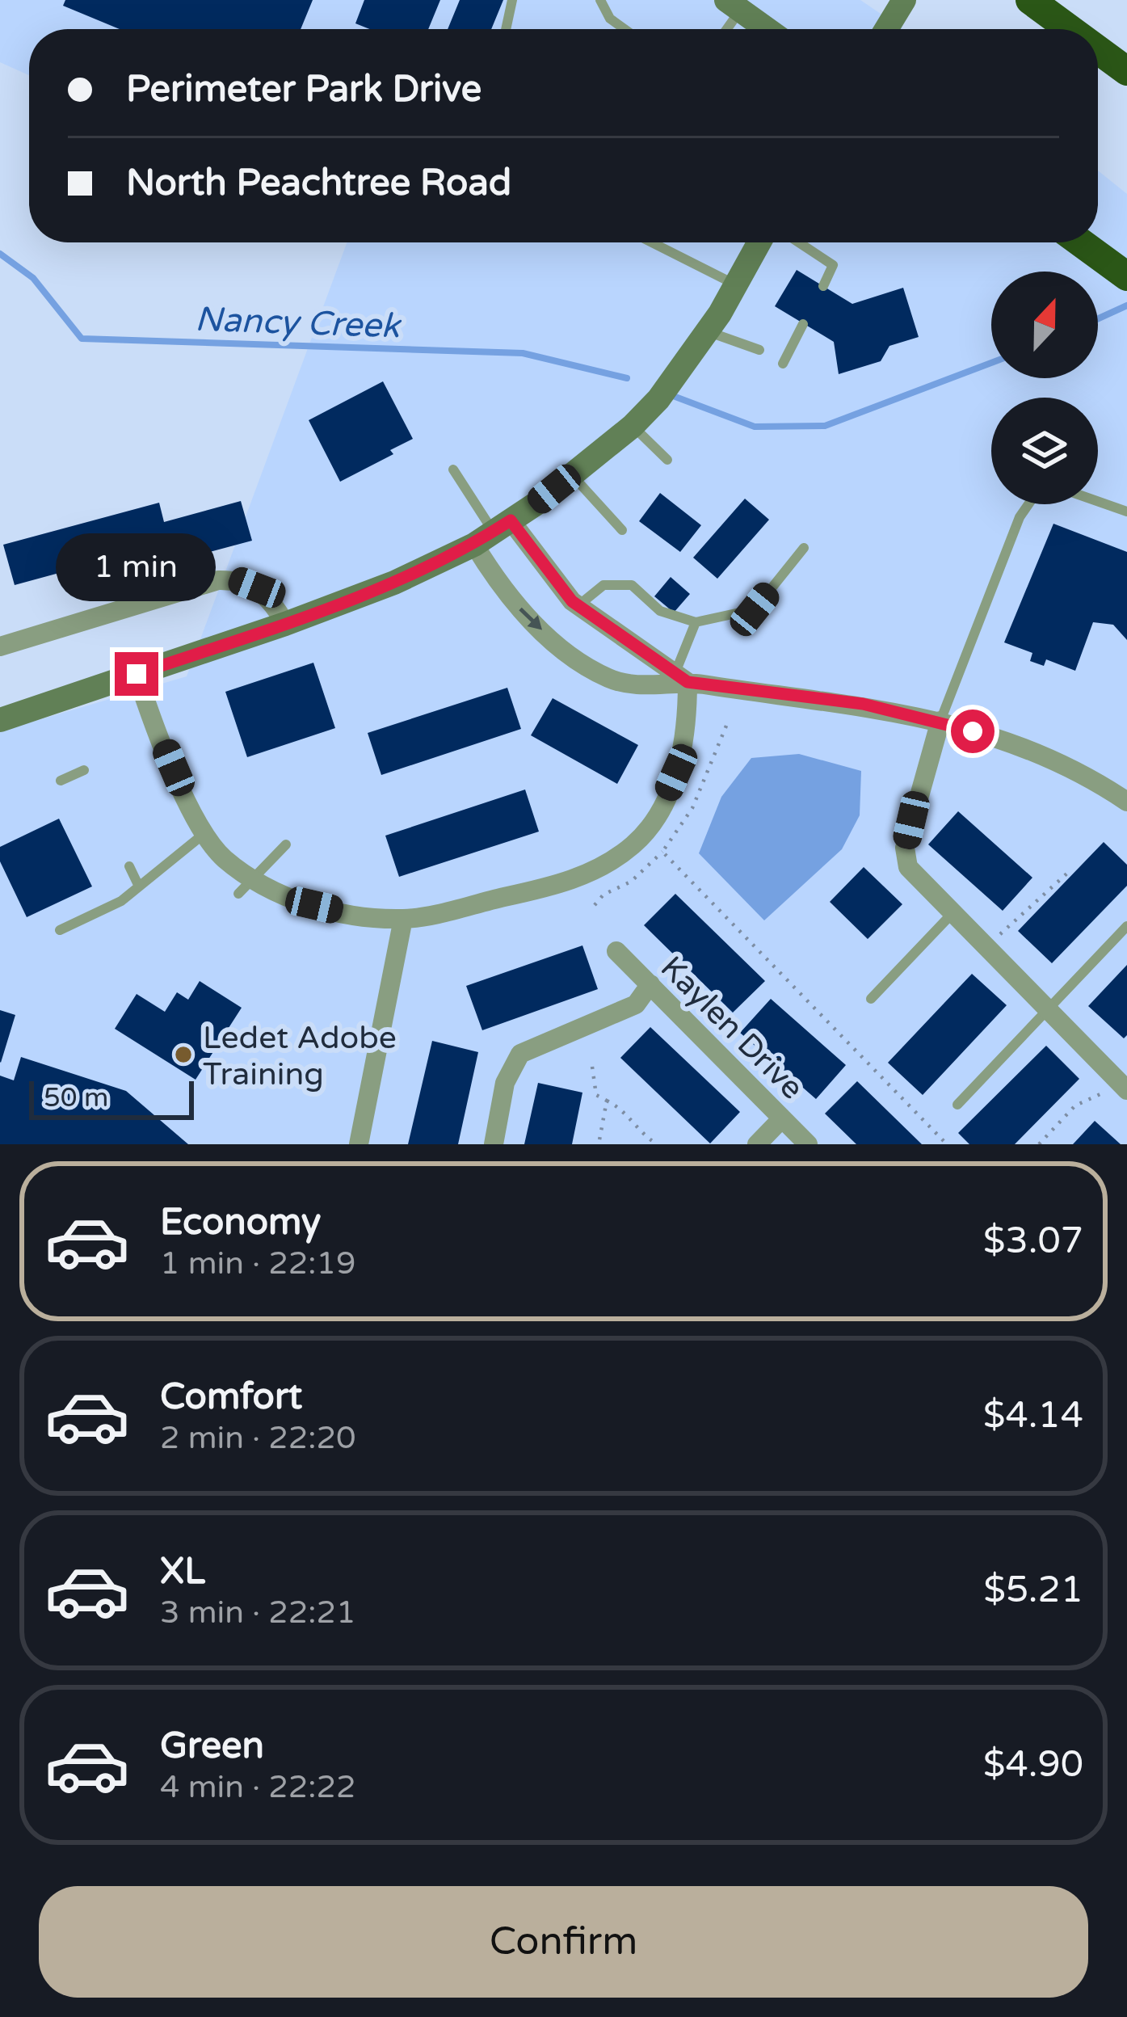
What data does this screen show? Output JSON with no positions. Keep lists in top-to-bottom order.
{
  "streets": {
    "street": ["Kaylen Drive"]
  },
  "water": ["Nancy Creek"],
  "places": ["Ledet Adobe Training"],
  "scale_bar": "50 m",
  "north": "top",
  "page": {
    "banner": ["Perimeter Park Drive", "North Peachtree Road"],
    "bubble": "1 min",
    "scale": "50 m",
    "list": [
      {
        "name": "Economy",
        "note": "1 min · 22:19",
        "value": "$3.07"
      },
      {
        "name": "Comfort",
        "note": "2 min · 22:20",
        "value": "$4.14"
      },
      {
        "name": "XL",
        "note": "3 min · 22:21",
        "value": "$5.21"
      },
      {
        "name": "Green",
        "note": "4 min · 22:22",
        "value": "$4.90"
      }
    ],
    "buttons": "Confirm"
  }
}
